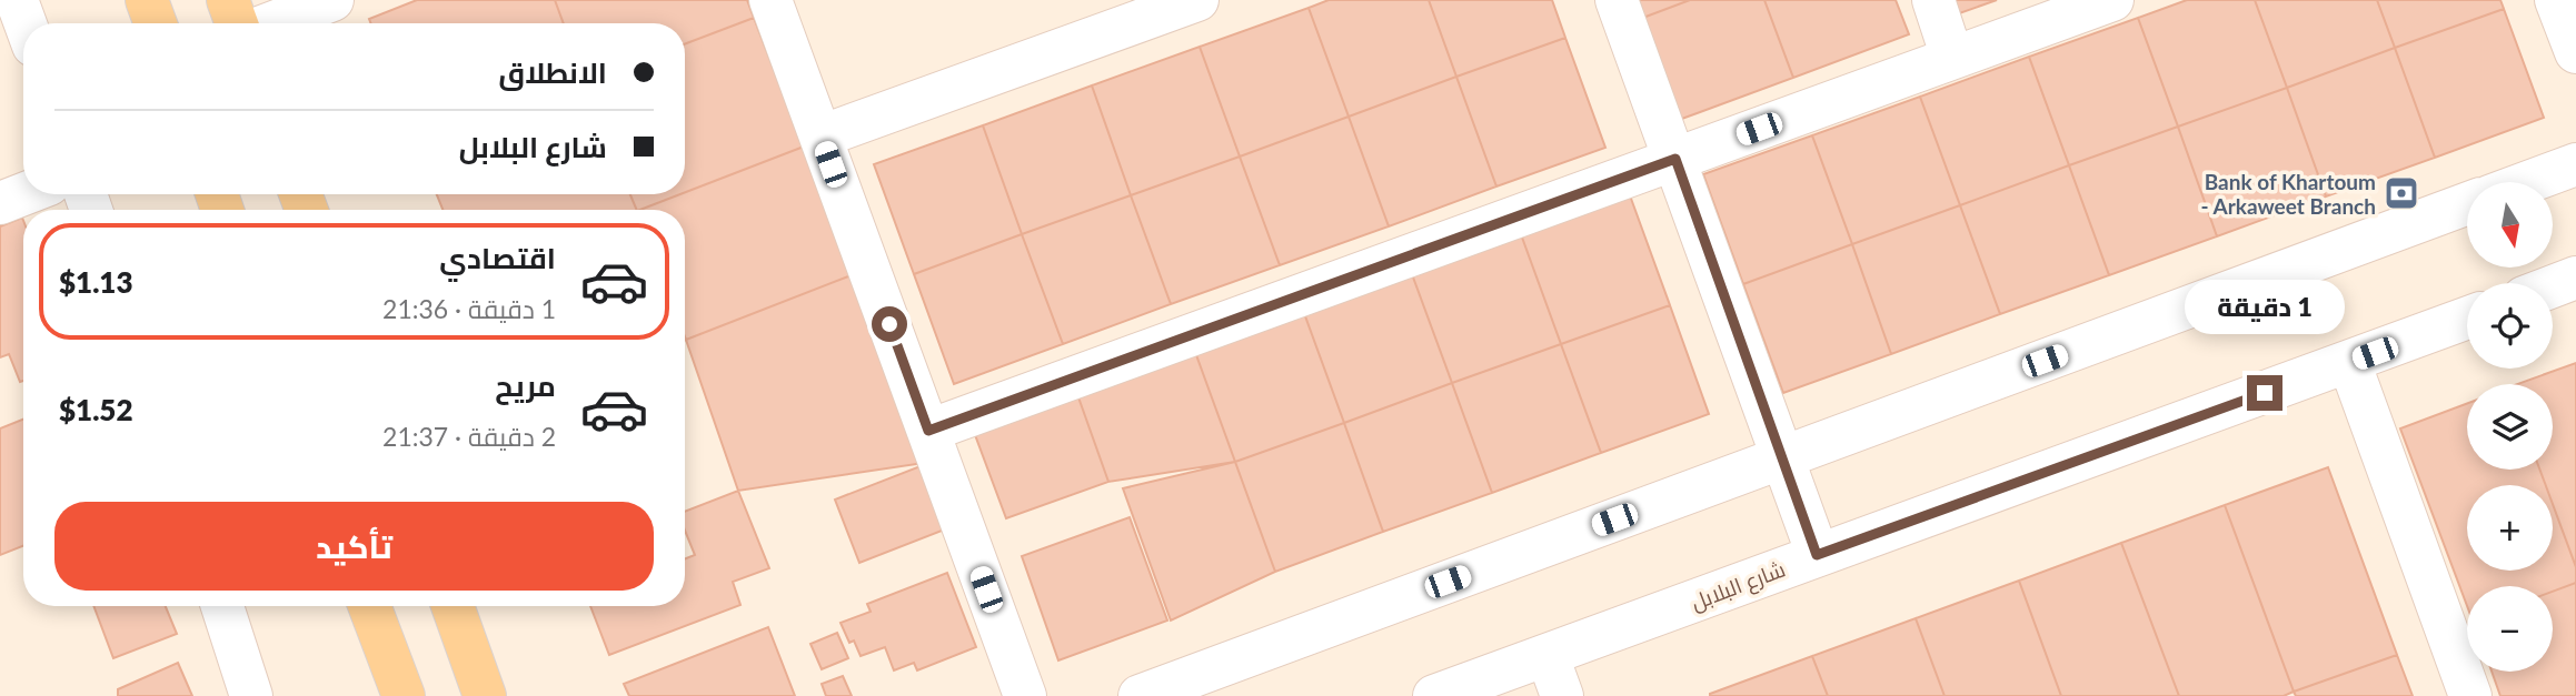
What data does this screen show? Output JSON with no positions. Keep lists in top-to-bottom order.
{
  "streets": {
    "street": ["شارع البلابل"]
  },
  "places": {
    "bank": ["Bank of Khartoum - Arkaweet Branch"]
  },
  "north": "bottom",
  "page": {
    "banner": ["الانطلاق", "شارع البلابل"],
    "map_buttons": ["+", "−"],
    "list": [
      {
        "name": "اقتصادي",
        "note": "1 دقيقة · 21:36",
        "value": "$1.13"
      },
      {
        "name": "مريح",
        "note": "2 دقيقة · 21:37",
        "value": "$1.52"
      }
    ],
    "bubble": "1 دقيقة",
    "buttons": "تأكيد"
  }
}
